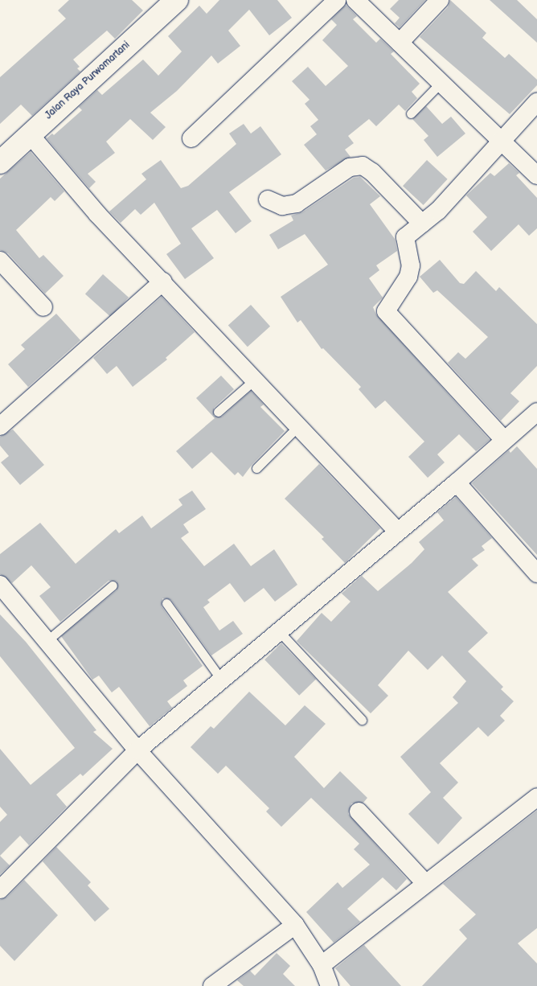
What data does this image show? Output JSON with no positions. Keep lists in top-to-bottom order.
{
  "streets": {
    "street": ["Jalan Raya Purwomartani"]
  }
}
